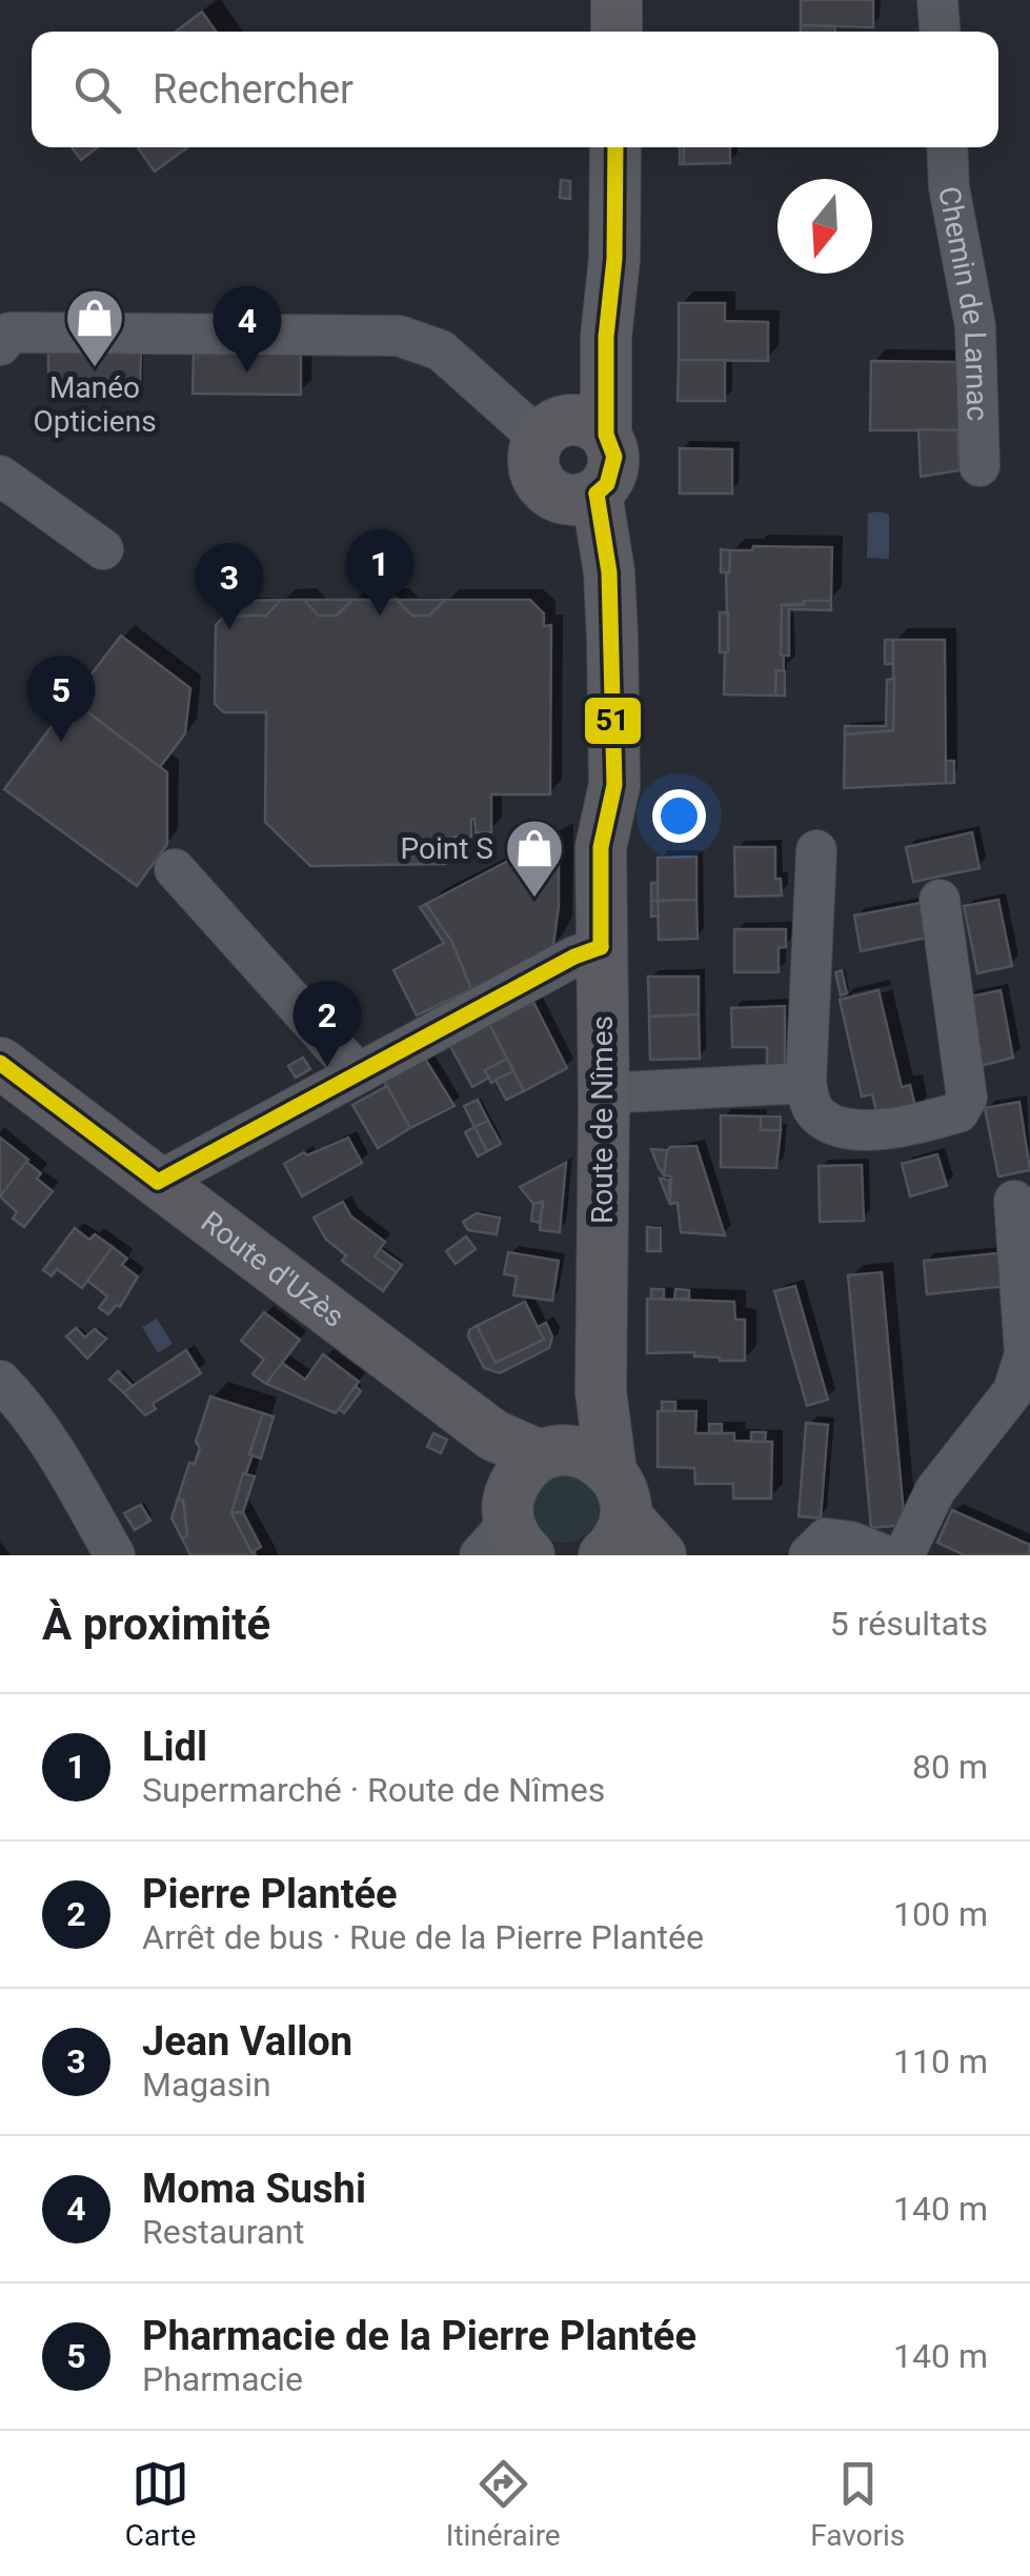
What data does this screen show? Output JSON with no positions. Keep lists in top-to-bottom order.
{
  "streets": {
    "main road": ["Route de Nîmes", "Route d'Uzès"],
    "street": ["Chemin de Larnac"]
  },
  "crossings": [
    ["Route de Nîmes", "Route d'Uzès"]
  ],
  "places": {
    "shop": ["Manéo Opticiens", "Point S"]
  },
  "lines": ["transit line 51"],
  "north": "bottom",
  "page": {
    "search": "Rechercher",
    "pins": [
      "4",
      "1",
      "3",
      "5",
      "2"
    ],
    "heading": ["À proximité", "5 résultats"],
    "list": [
      {
        "mark": "1",
        "name": "Lidl",
        "note": "Supermarché · Route de Nîmes",
        "value": "80 m"
      },
      {
        "mark": "2",
        "name": "Pierre Plantée",
        "note": "Arrêt de bus · Rue de la Pierre Plantée",
        "value": "100 m"
      },
      {
        "mark": "3",
        "name": "Jean Vallon",
        "note": "Magasin",
        "value": "110 m"
      },
      {
        "mark": "4",
        "name": "Moma Sushi",
        "note": "Restaurant",
        "value": "140 m"
      },
      {
        "mark": "5",
        "name": "Pharmacie de la Pierre Plantée",
        "note": "Pharmacie",
        "value": "140 m"
      }
    ],
    "nav": ["Carte", "Itinéraire", "Favoris"]
  }
}
